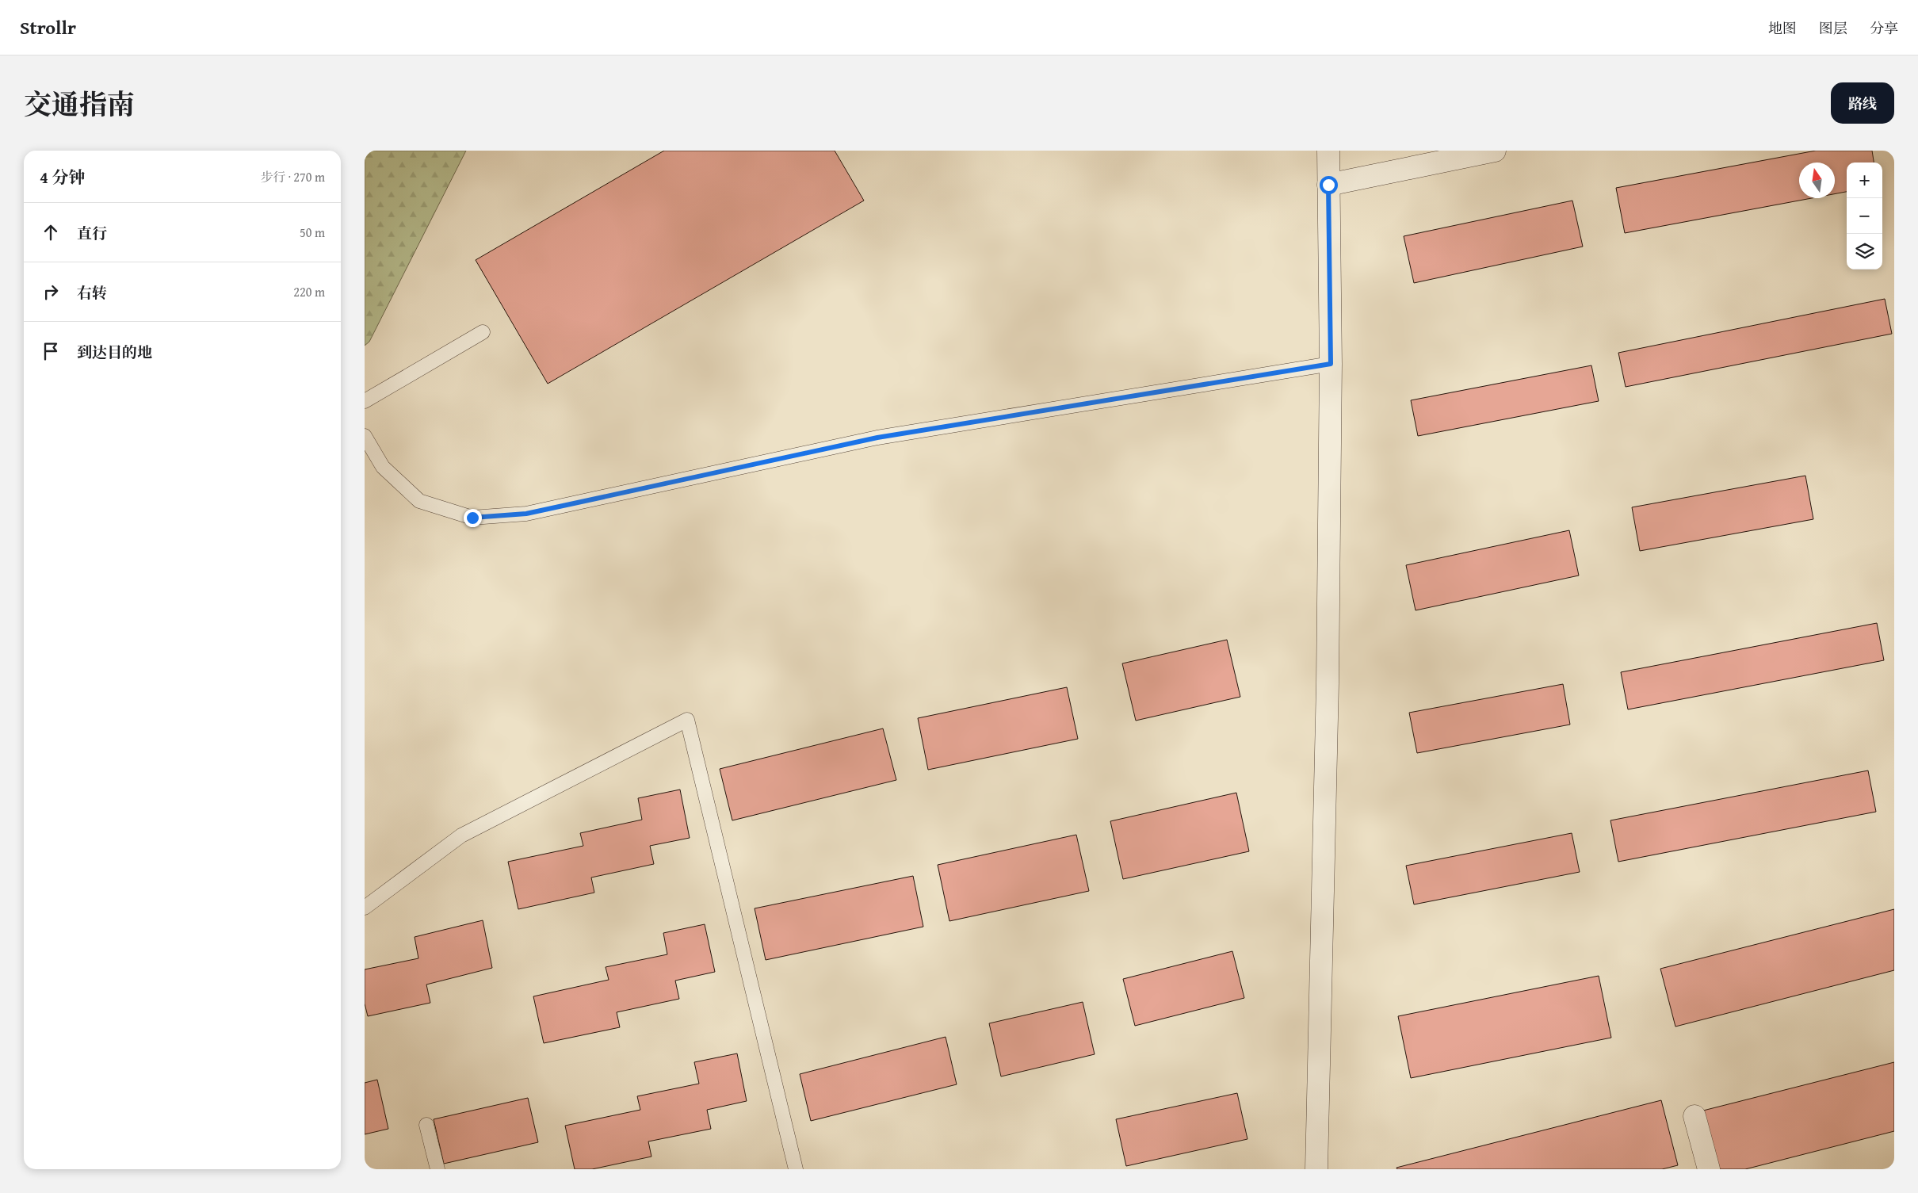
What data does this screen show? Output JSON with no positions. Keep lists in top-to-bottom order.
{
  "north": "top",
  "page": {
    "header": "Strollr",
    "nav": ["地图", "图层", "分享"],
    "title": "交通指南",
    "buttons": "路线",
    "heading": ["4 分钟", "步行 · 270 m"],
    "map_buttons": ["+", "−"],
    "list": [
      ["直行", "50 m"],
      ["右转", "220 m"],
      "到达目的地"
    ]
  }
}
